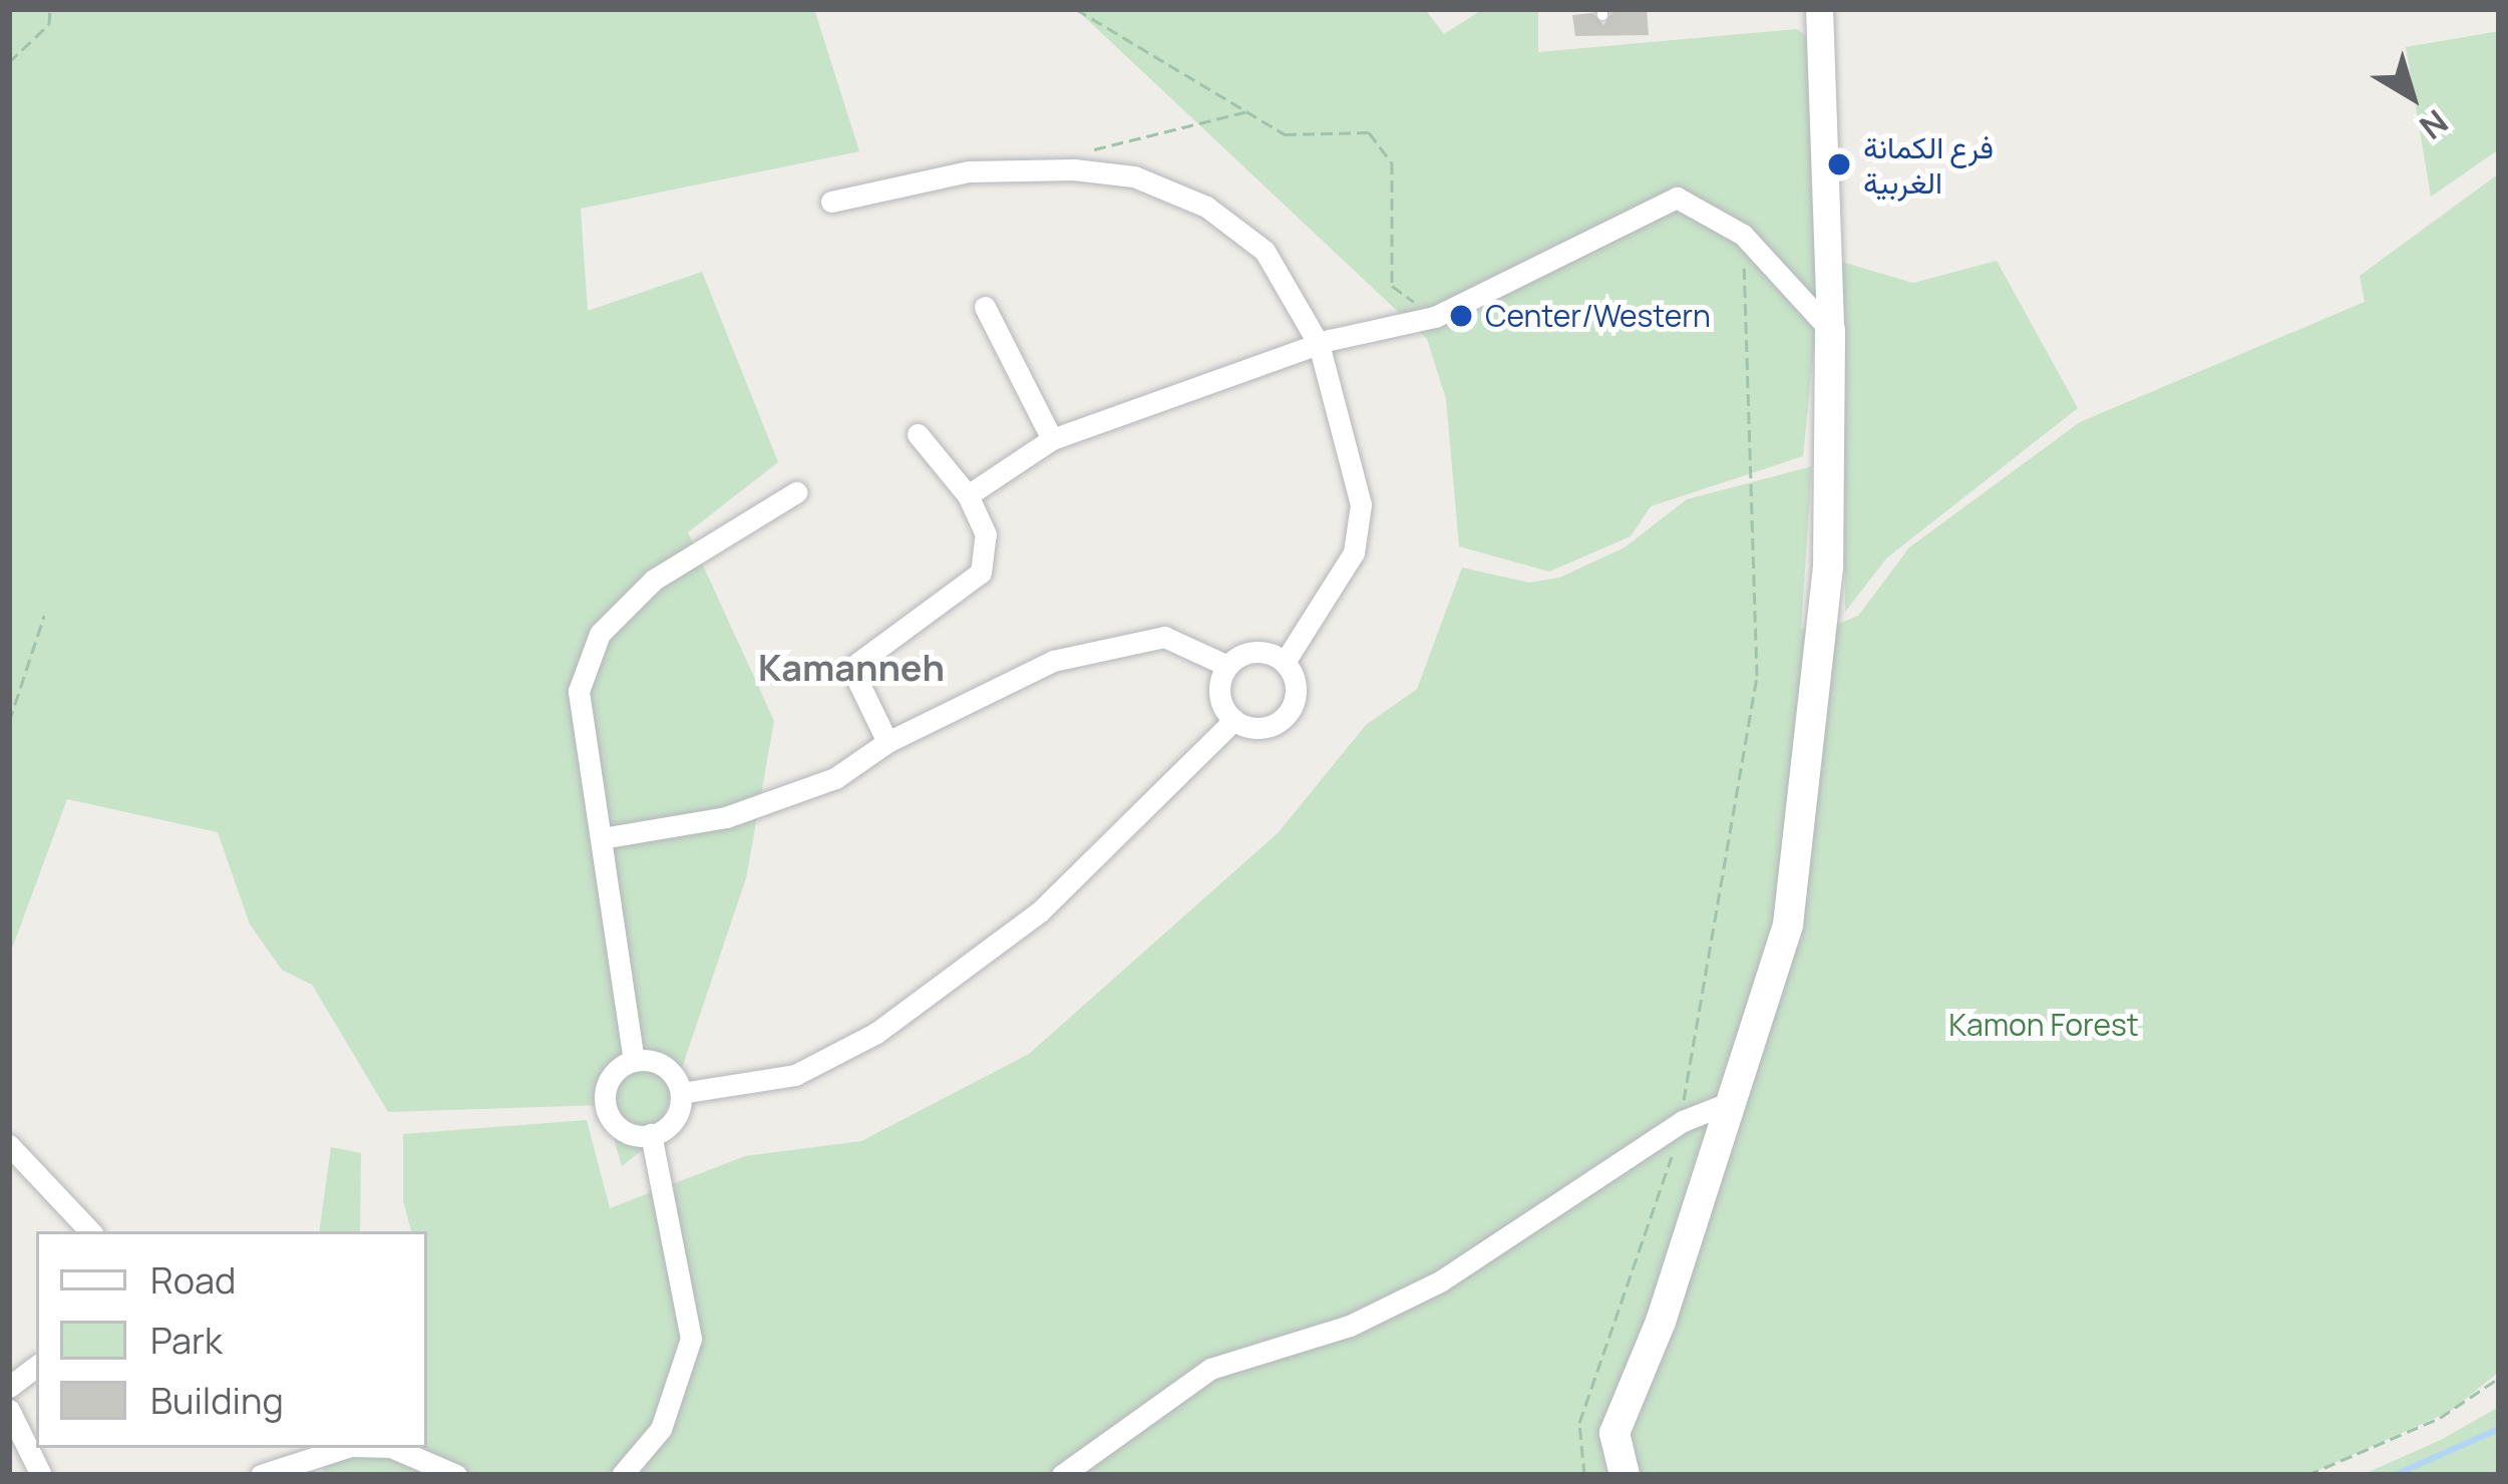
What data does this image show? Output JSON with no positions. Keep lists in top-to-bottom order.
{
  "districts": ["Kamanneh"],
  "parks": ["Kamon Forest"],
  "places": ["فرع الكمانة الغربية", "Center/Western"],
  "legend": ["Road", "Park", "Building"],
  "north": "bottom right"
}
